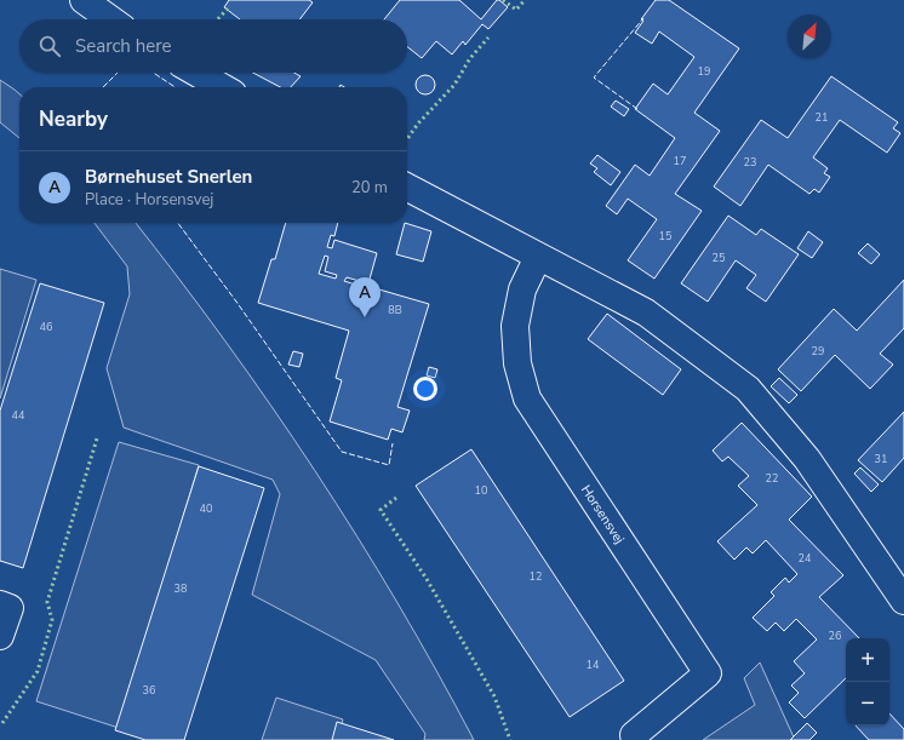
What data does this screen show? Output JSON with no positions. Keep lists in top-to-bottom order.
{
  "streets": {
    "street": ["Horsensvej"]
  },
  "house_numbers": [
    "19",
    "21",
    "17",
    "23",
    "15",
    "25",
    "8B",
    "46",
    "29",
    "44",
    "31",
    "22",
    "10",
    "40",
    "24",
    "12",
    "38",
    "26",
    "14",
    "36"
  ],
  "north": "top right",
  "page": {
    "search": "Search here",
    "heading": "Nearby",
    "list": [
      {
        "mark": "A",
        "name": "Børnehuset Snerlen",
        "note": "Place · Horsensvej",
        "value": "20 m"
      }
    ],
    "pins": "A",
    "map_buttons": ["+", "−"]
  }
}
